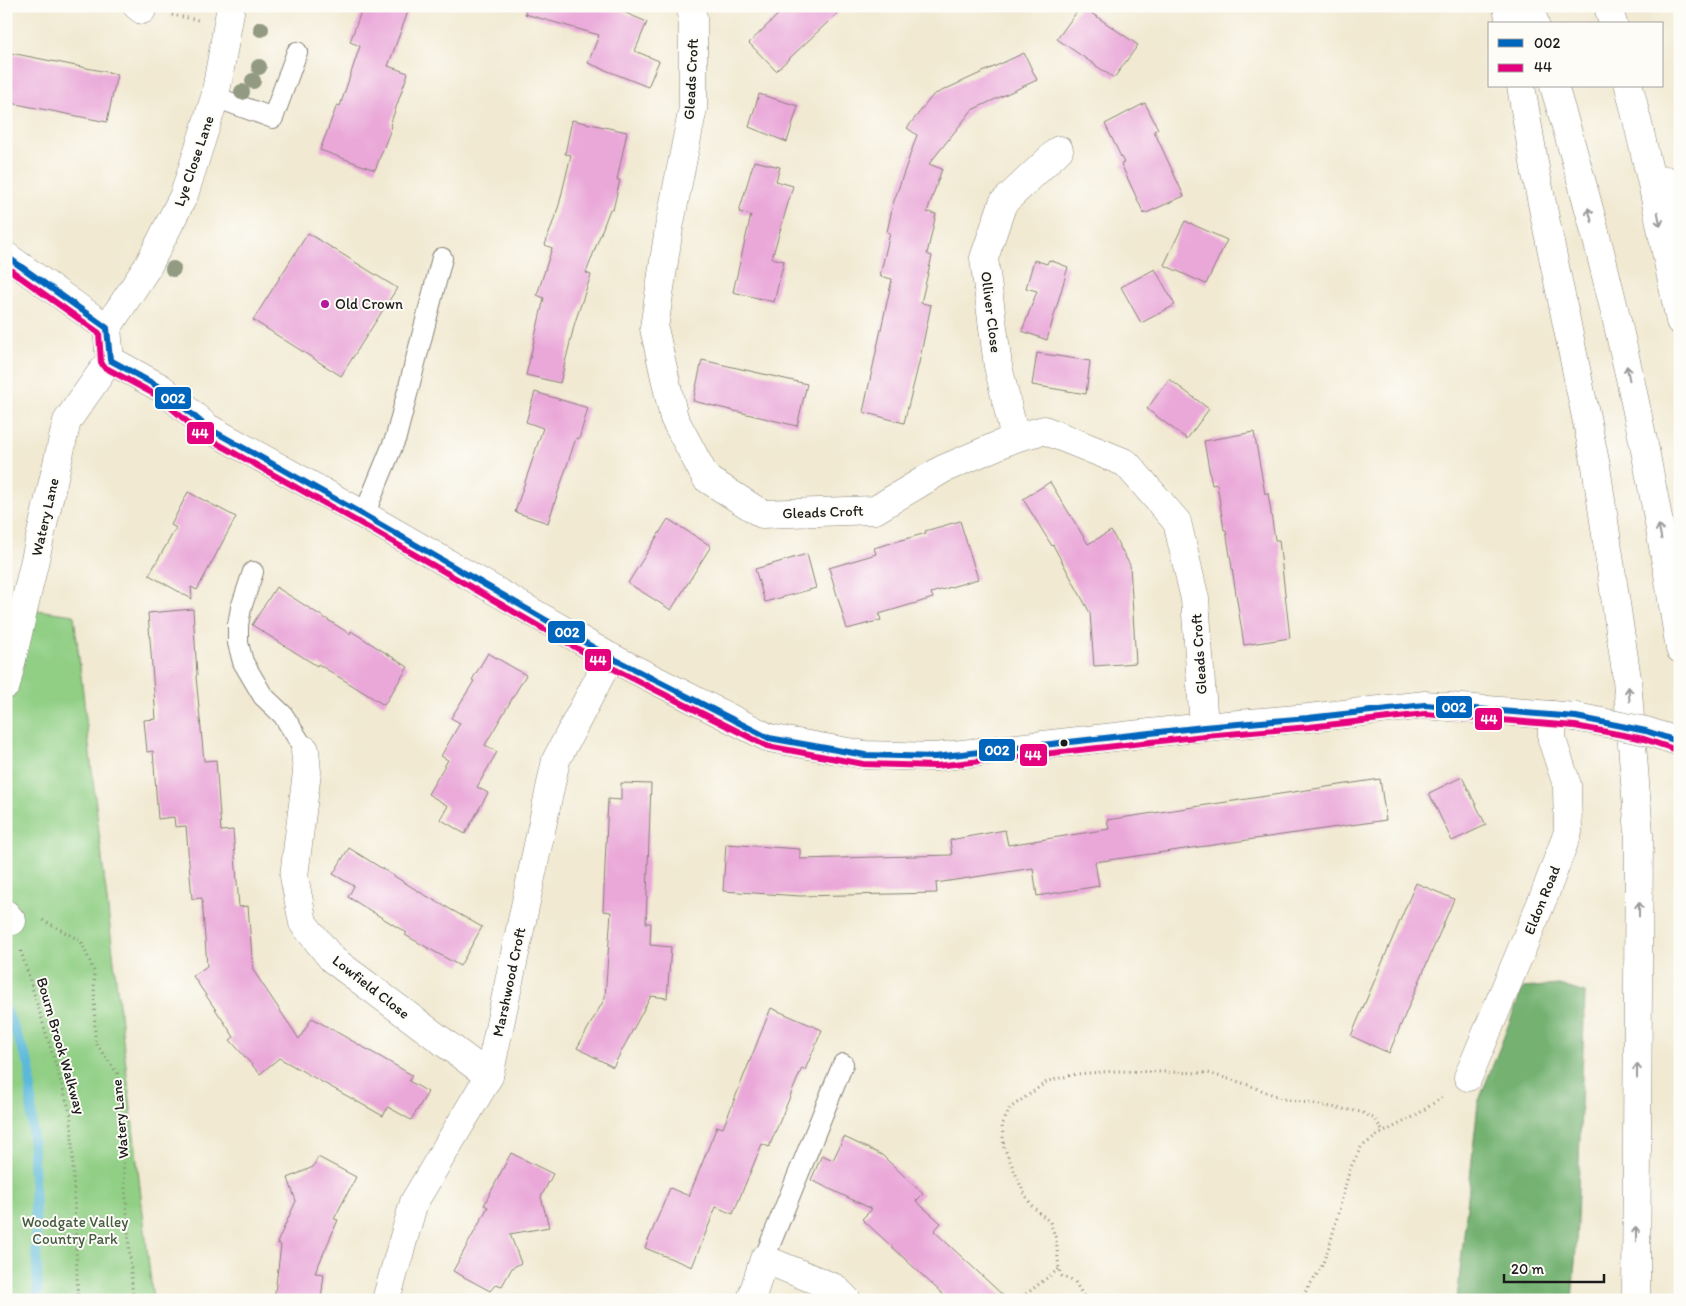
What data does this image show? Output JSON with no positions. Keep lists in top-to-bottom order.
{
  "streets": {
    "main road": [
      "Gleads Croft",
      "Lye Close Lane",
      "Olliver Close",
      "Watery Lane",
      "Eldon Road",
      "Marshwood Croft",
      "Lowfield Close"
    ],
    "path": ["Bourn Brook Walkway"]
  },
  "crossings": [
    ["Gleads Croft", "Olliver Close"],
    ["Watery Lane", "Bourn Brook Walkway"],
    ["Marshwood Croft", "Lowfield Close"]
  ],
  "parks": ["Woodgate Valley Country Park"],
  "places": ["Old Crown"],
  "lines": ["transit line 002", "transit line 44"],
  "legend": ["002", "44"],
  "scale_bar": "20 m"
}
